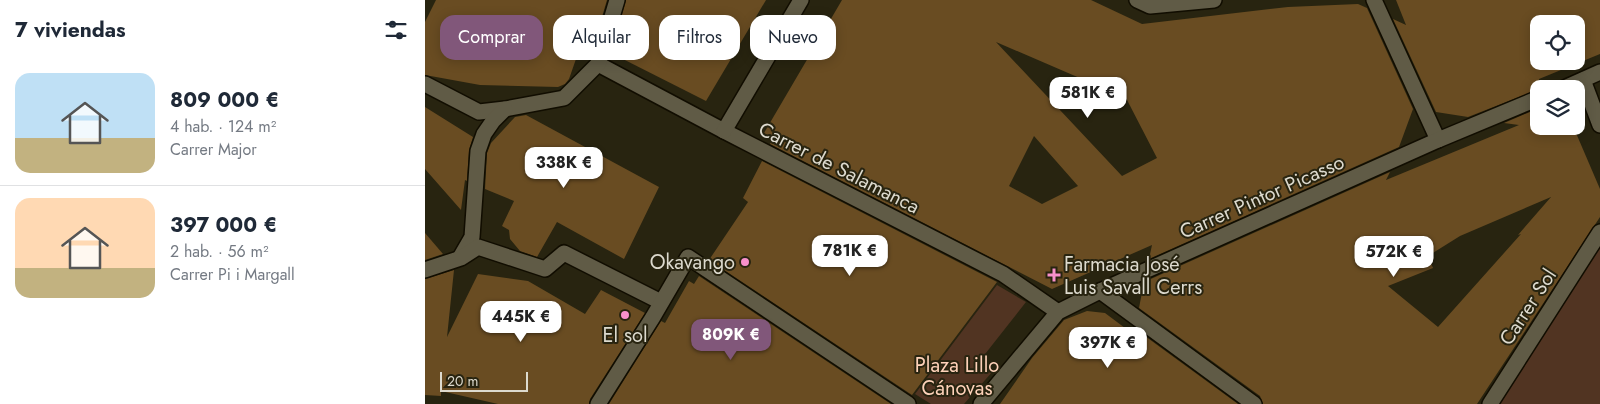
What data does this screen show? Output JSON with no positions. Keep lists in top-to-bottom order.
{
  "streets": {
    "street": ["Carrer de Salamanca", "Carrer Pintor Picasso", "Carrer Sol"]
  },
  "crossings": [
    ["Carrer de Salamanca", "Carrer Pintor Picasso"]
  ],
  "parks": ["Plaza Lillo Cánovas"],
  "places": {
    "other": ["Okavango", "El sol"],
    "health": ["Farmacia José Luis Savall Cerrs"]
  },
  "scale_bar": "20 m",
  "page": {
    "heading": "7 viviendas",
    "chip": [
      "Comprar",
      "Alquilar",
      "Filtros",
      "Nuevo"
    ],
    "list": [
      {
        "name": "809 000 €",
        "note": "4 hab. · 124 m² · Carrer Major"
      },
      {
        "name": "397 000 €",
        "note": "2 hab. · 56 m² · Carrer Pi i Margall"
      }
    ],
    "price": [
      "581K €",
      "338K €",
      "781K €",
      "572K €",
      "445K €",
      "809K €",
      "397K €"
    ],
    "scale": "20 m"
  }
}
